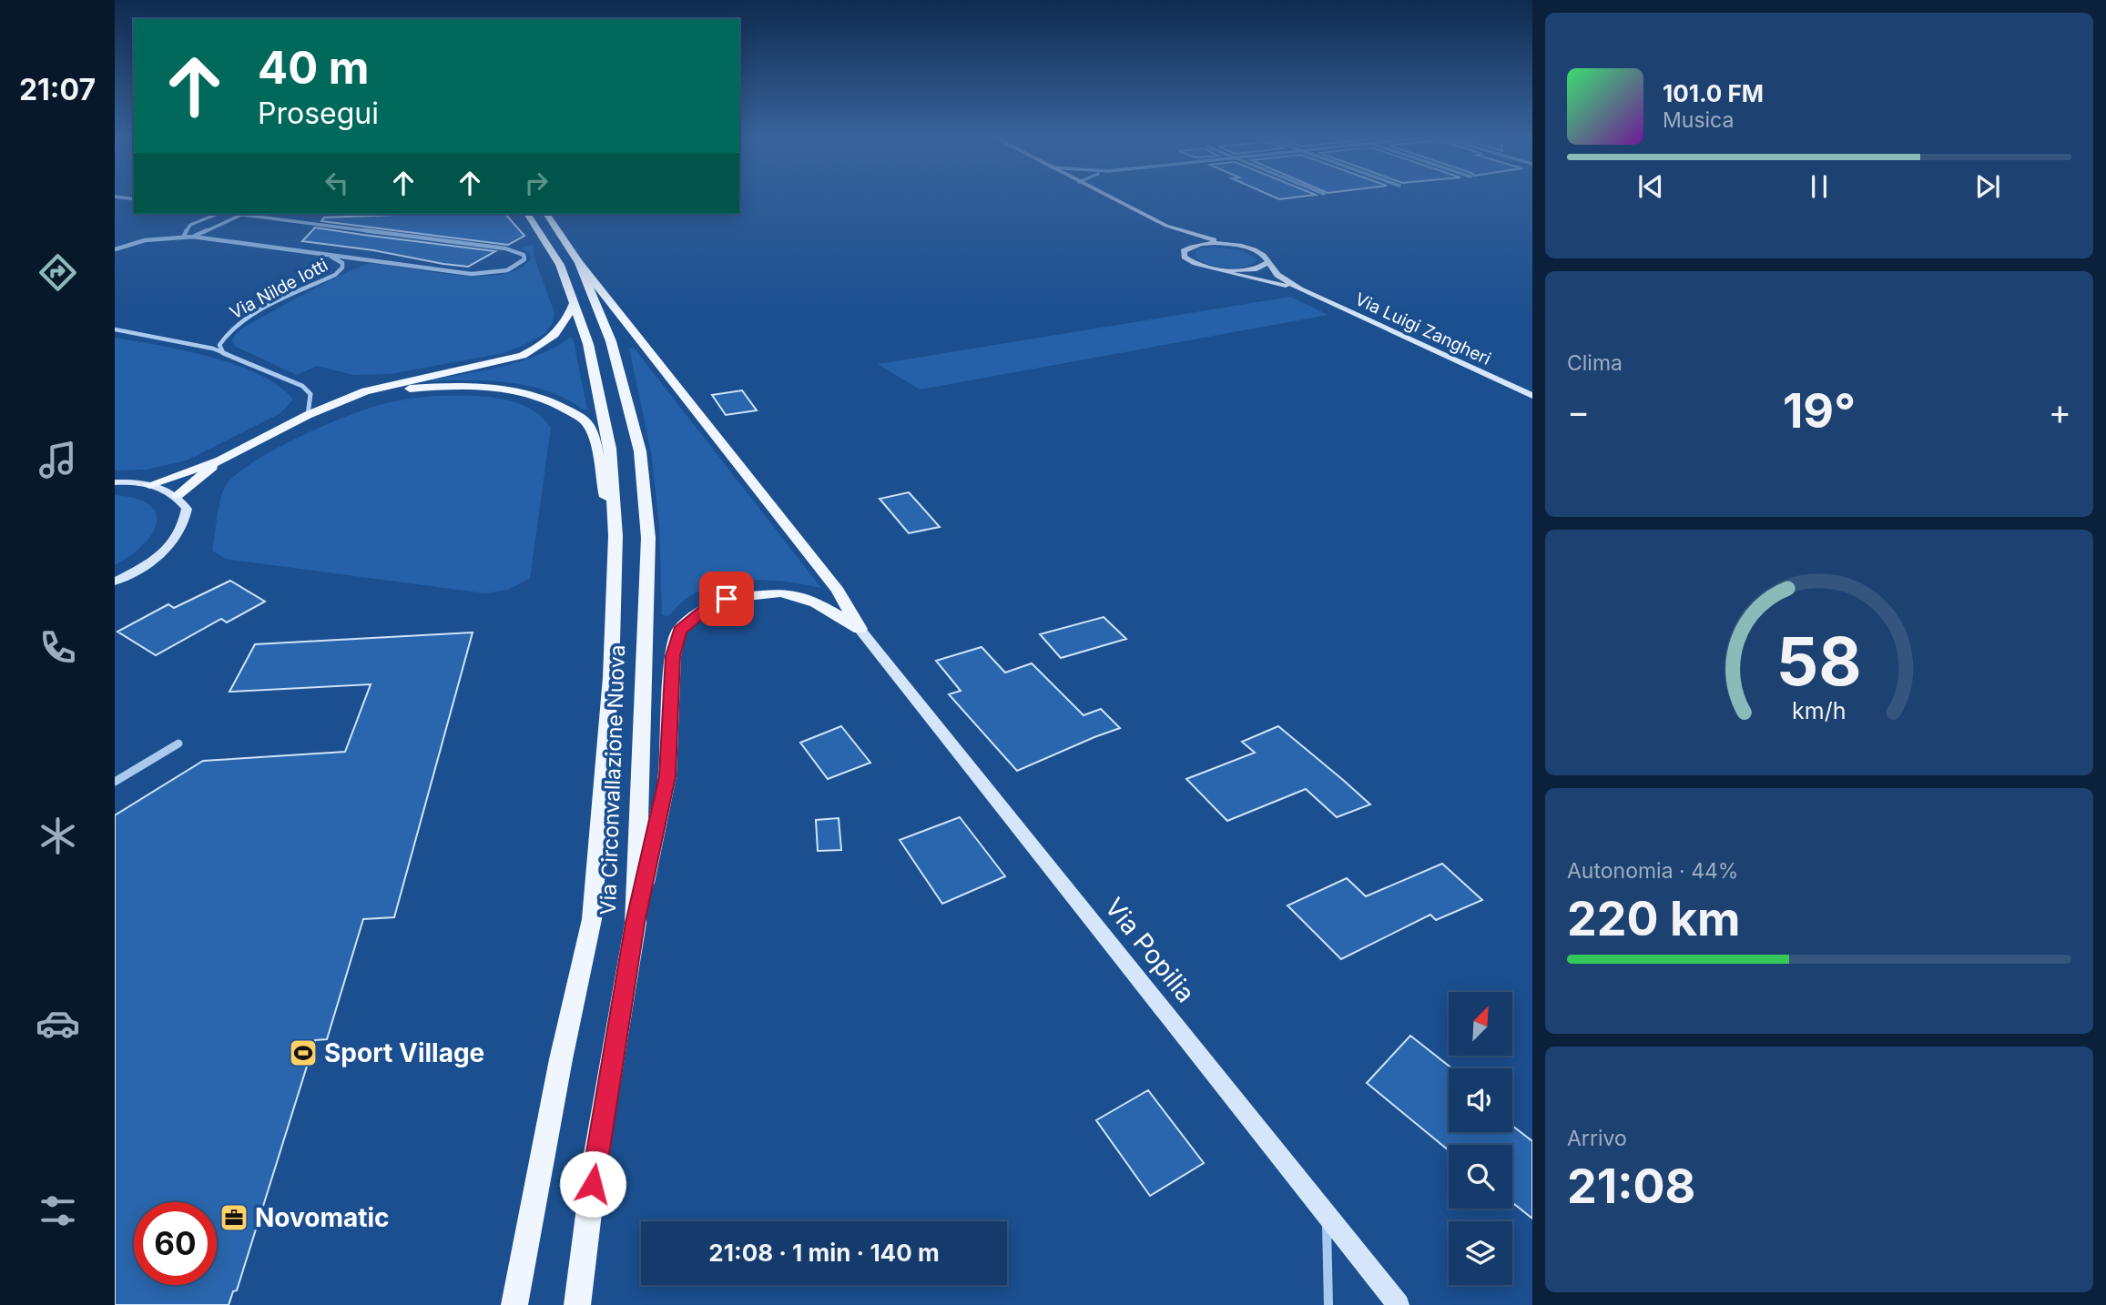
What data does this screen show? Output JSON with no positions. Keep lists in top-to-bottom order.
{
  "streets": {
    "main road": ["Via Circonvallazione Nuova"],
    "street": ["Via Nilde Iotti", "Via Luigi Zangheri", "Via Popilia"]
  },
  "places": {
    "sports": ["Sport Village"],
    "office": ["Novomatic"]
  },
  "north": "top right",
  "page": {
    "tabs": "21:07",
    "turn": ["40 m", "Prosegui"],
    "song": ["101.0 FM", "Musica"],
    "tile": [
      "Clima",
      ["Autonomia · 44%", "220 km"],
      ["Arrivo", "21:08"]
    ],
    "heat": ["−", "19°", "+"],
    "limit": "60",
    "trip": "21:08 · 1 min · 140 m",
    "gauge": ["58", "km/h"]
  }
}
